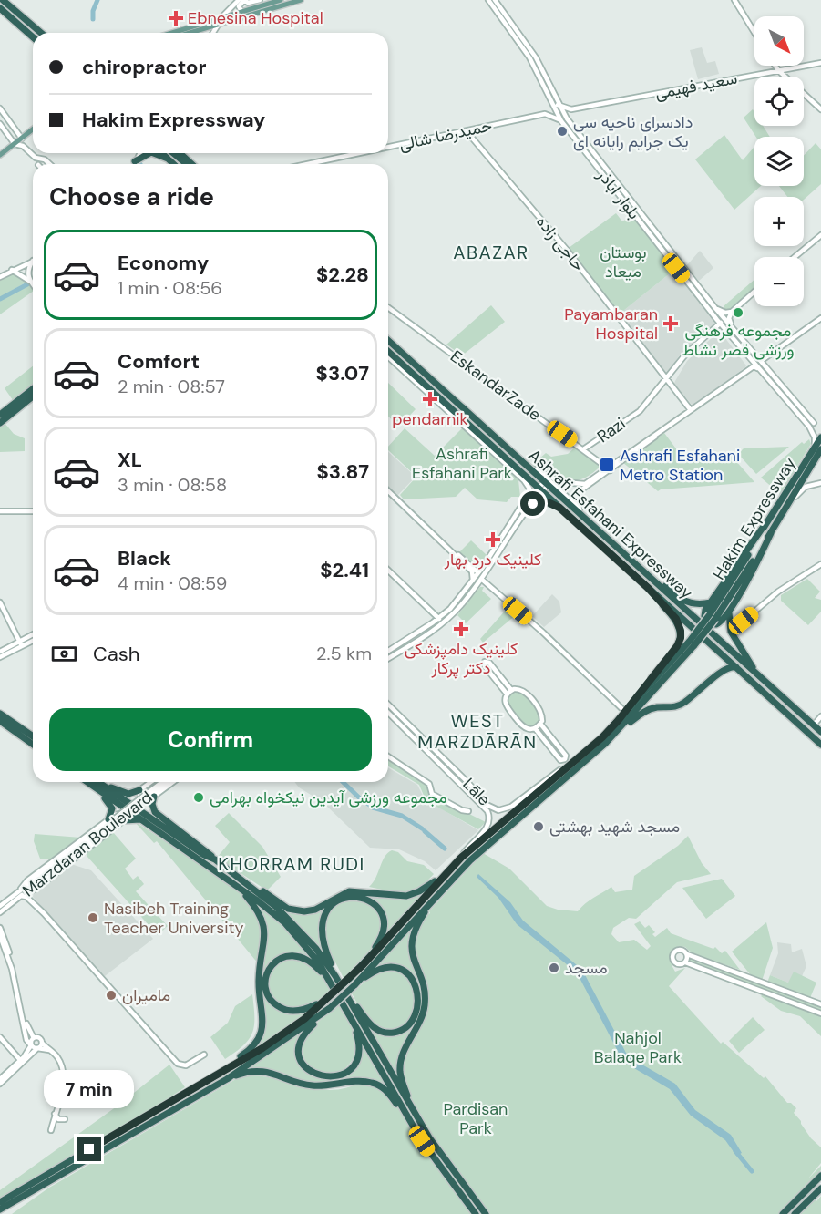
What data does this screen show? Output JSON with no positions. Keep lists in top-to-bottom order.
{
  "streets": {
    "highway": ["Hakim Expressway", "Ashrafi Esfahani Expressway"],
    "main road": [
      "سعید فهیمی",
      "حمیدرضا شالی",
      "بلوار اباذر",
      "حاجی زاده",
      "EskandarZade",
      "Razi",
      "Lāle",
      "Marzdaran Boulevard"
    ]
  },
  "crossings": [
    ["حمیدرضا شالی", "حاجی زاده"],
    ["بلوار اباذر", "Razi"],
    ["حاجی زاده", "Razi"],
    ["EskandarZade", "Razi"]
  ],
  "districts": ["ABAZAR", "WEST MARZDĀRĀN", "KHORRAM RUDI"],
  "parks": [
    "بوستان میعاد",
    "Ashrafi Esfahani Park",
    "Nahjol Balaqe Park",
    "Pardisan Park"
  ],
  "places": {
    "health": [
      "Ebnesina Hospital",
      "Payambaran Hospital",
      "pendarnik",
      "کلینیک درد بهار",
      "کلینیک دامپزشکی دکتر پرکار"
    ],
    "other": [
      "دادسرای ناحیه سی یک جرایم رایانه ای",
      "مجموعه فرهنگی ورزشی قصر نشاط",
      "مجموعه ورزشی آیدین نیکخواه بهرامی",
      "مسجد شهید بهشتی",
      "Nasibeh Training Teacher University",
      "مسجد",
      "مامیران"
    ],
    "transit": ["Ashrafi Esfahani Metro Station"]
  },
  "north": "bottom right",
  "page": {
    "map_buttons": ["+", "−"],
    "banner": ["chiropractor", "Hakim Expressway"],
    "heading": "Choose a ride",
    "list": [
      {
        "name": "Economy",
        "note": "1 min · 08:56",
        "value": "$2.28"
      },
      {
        "name": "Comfort",
        "note": "2 min · 08:57",
        "value": "$3.07"
      },
      {
        "name": "XL",
        "note": "3 min · 08:58",
        "value": "$3.87"
      },
      {
        "name": "Black",
        "note": "4 min · 08:59",
        "value": "$2.41"
      }
    ],
    "pay": ["Cash", "2.5 km"],
    "buttons": "Confirm",
    "bubble": "7 min"
  }
}
